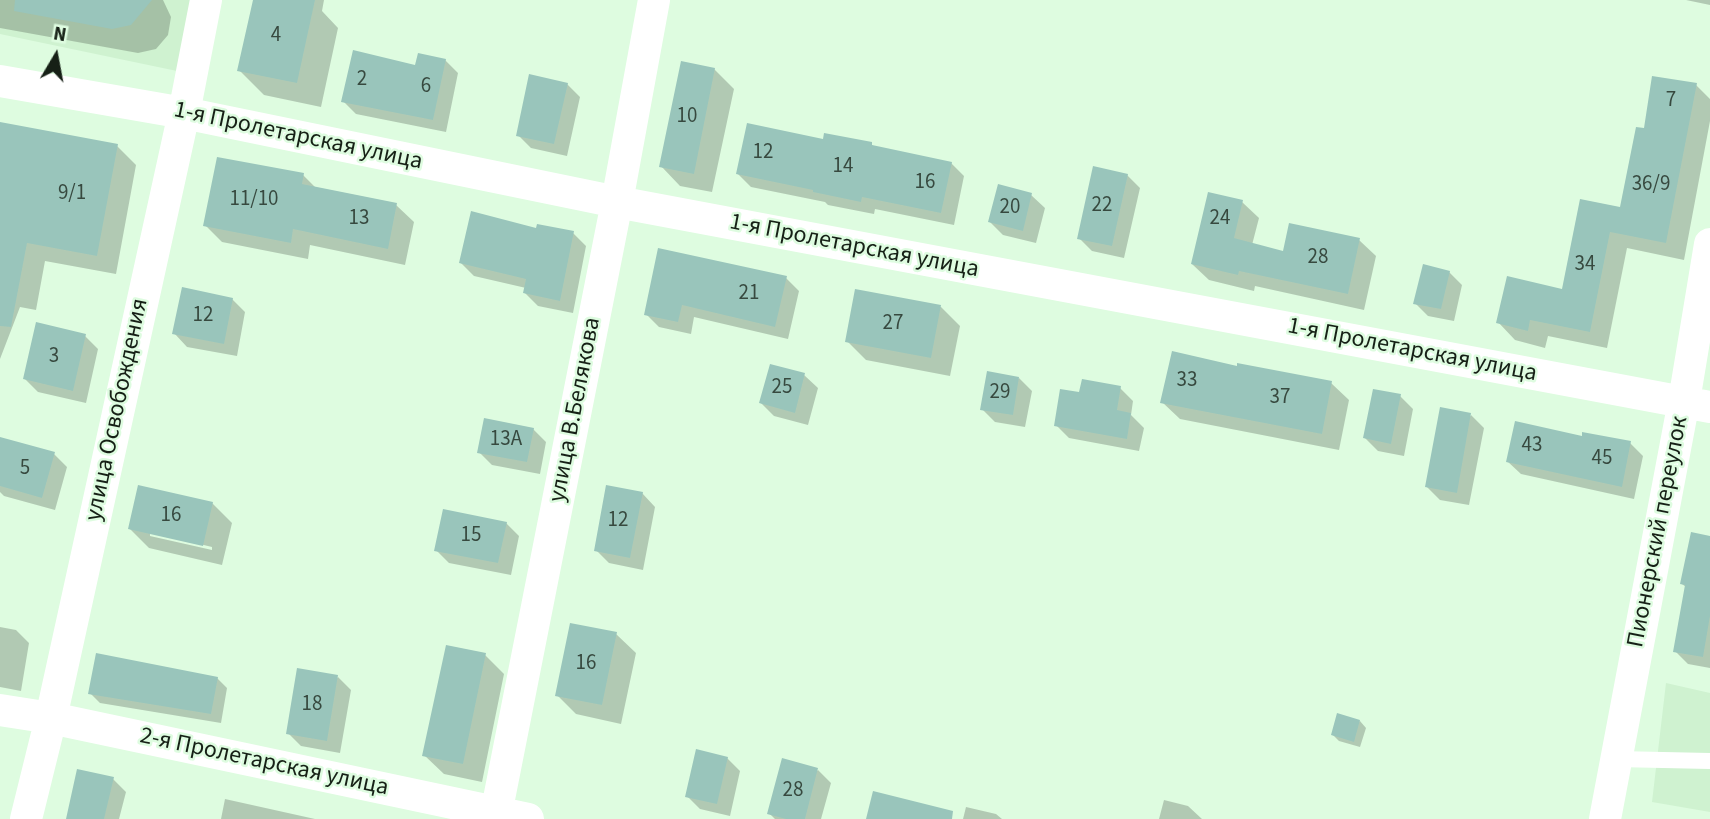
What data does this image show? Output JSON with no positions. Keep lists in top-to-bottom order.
{
  "streets": {
    "street": [
      "1-я Пролетарская улица",
      "улица Освобождения",
      "улица В.Белякова",
      "Пионерский переулок",
      "2-я Пролетарская улица"
    ]
  },
  "crossings": [
    ["1-я Пролетарская улица", "улица Освобождения"],
    ["1-я Пролетарская улица", "улица В.Белякова"],
    ["1-я Пролетарская улица", "Пионерский переулок"],
    ["улица Освобождения", "2-я Пролетарская улица"],
    ["улица В.Белякова", "2-я Пролетарская улица"]
  ],
  "house_numbers": [
    "4",
    "2",
    "6",
    "7",
    "10",
    "12",
    "14",
    "16",
    "36/9",
    "9/1",
    "11/10",
    "22",
    "20",
    "13",
    "24",
    "28",
    "34",
    "21",
    "12",
    "27",
    "3",
    "33",
    "25",
    "29",
    "37",
    "13А",
    "43",
    "45",
    "5",
    "16",
    "12",
    "15",
    "16",
    "18",
    "28"
  ],
  "north": "top"
}
